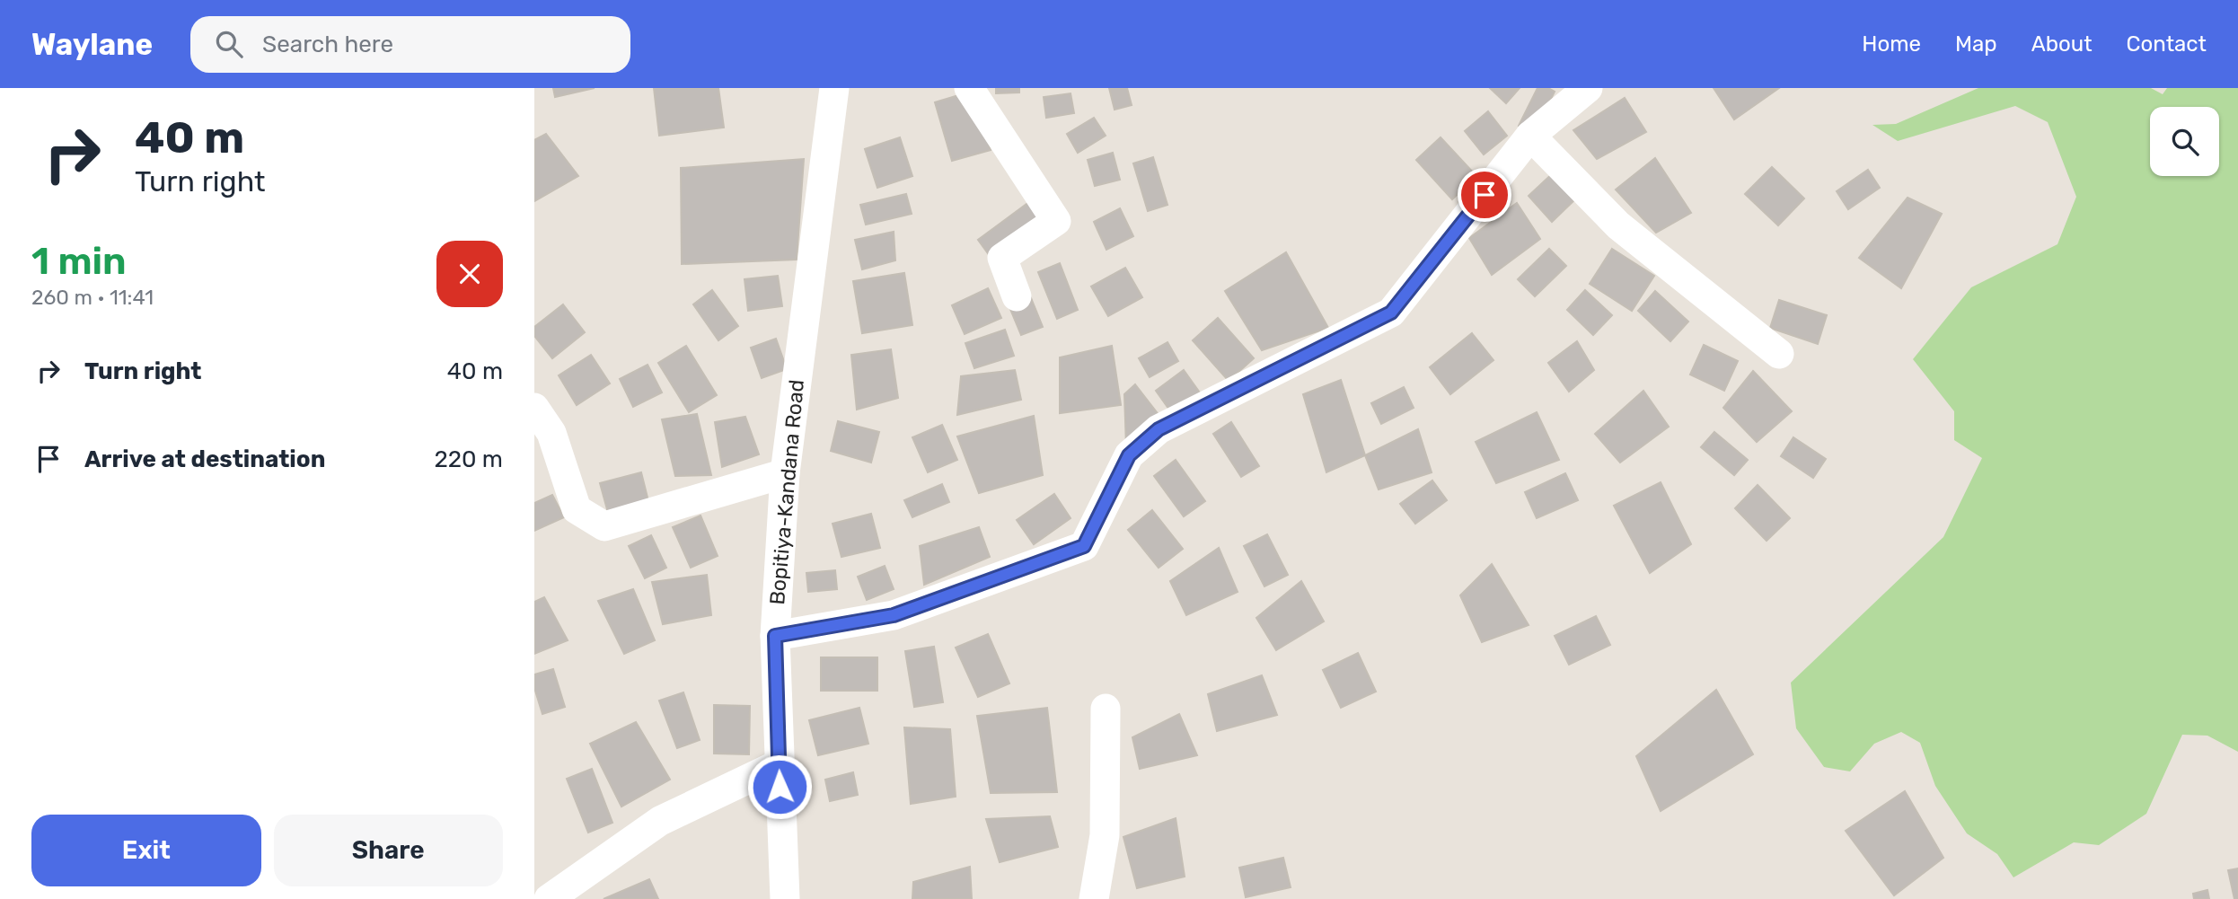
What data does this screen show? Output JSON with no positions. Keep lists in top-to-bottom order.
{
  "streets": {
    "street": ["Bopitiya-Kandana Road"]
  },
  "page": {
    "header": "Waylane",
    "search": "Search here",
    "nav": [
      "Home",
      "Map",
      "About",
      "Contact"
    ],
    "turn": ["40 m", "Turn right"],
    "heading": ["1 min", "260 m · 11:41"],
    "list": [
      {
        "name": "Turn right",
        "value": "40 m"
      },
      {
        "name": "Arrive at destination",
        "value": "220 m"
      }
    ],
    "buttons": ["Exit", "Share"]
  }
}
